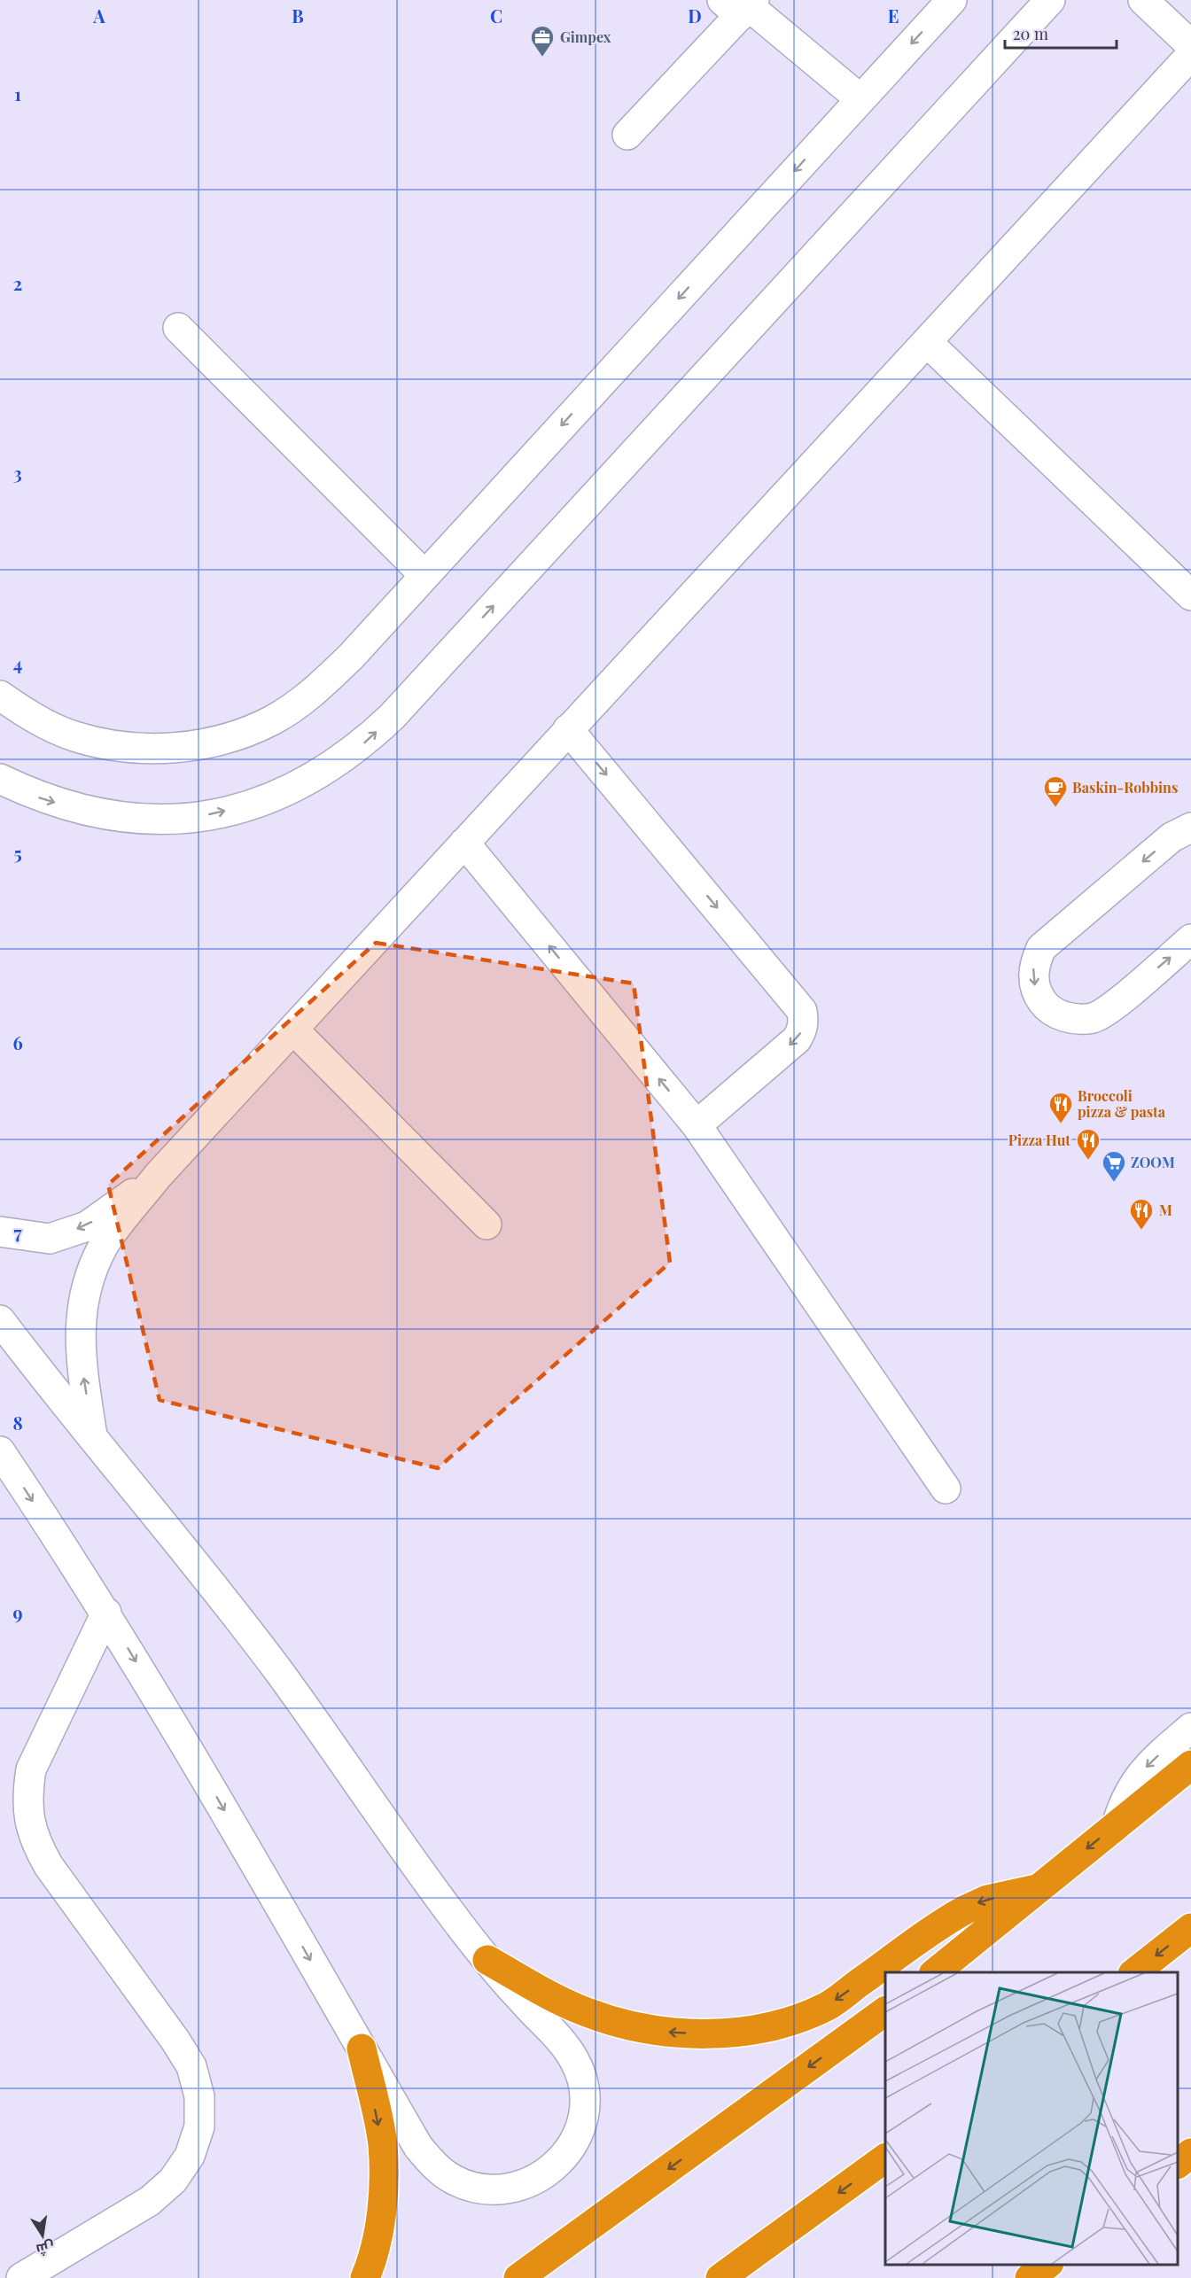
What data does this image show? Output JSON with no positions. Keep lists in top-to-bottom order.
{
  "places": {
    "office": ["Gimpex"],
    "cafe": ["Baskin-Robbins"],
    "restaurant": ["Broccoli pizza & pasta", "Pizza Hut", "M"],
    "supermarket": ["ZOOM"]
  },
  "scale_bar": "20 m",
  "north": "bottom",
  "grid": {
    "columns": [
      "A",
      "B",
      "C",
      "D",
      "E"
    ],
    "rows": [
      "1",
      "2",
      "3",
      "4",
      "5",
      "6",
      "7",
      "8",
      "9"
    ]
  }
}
